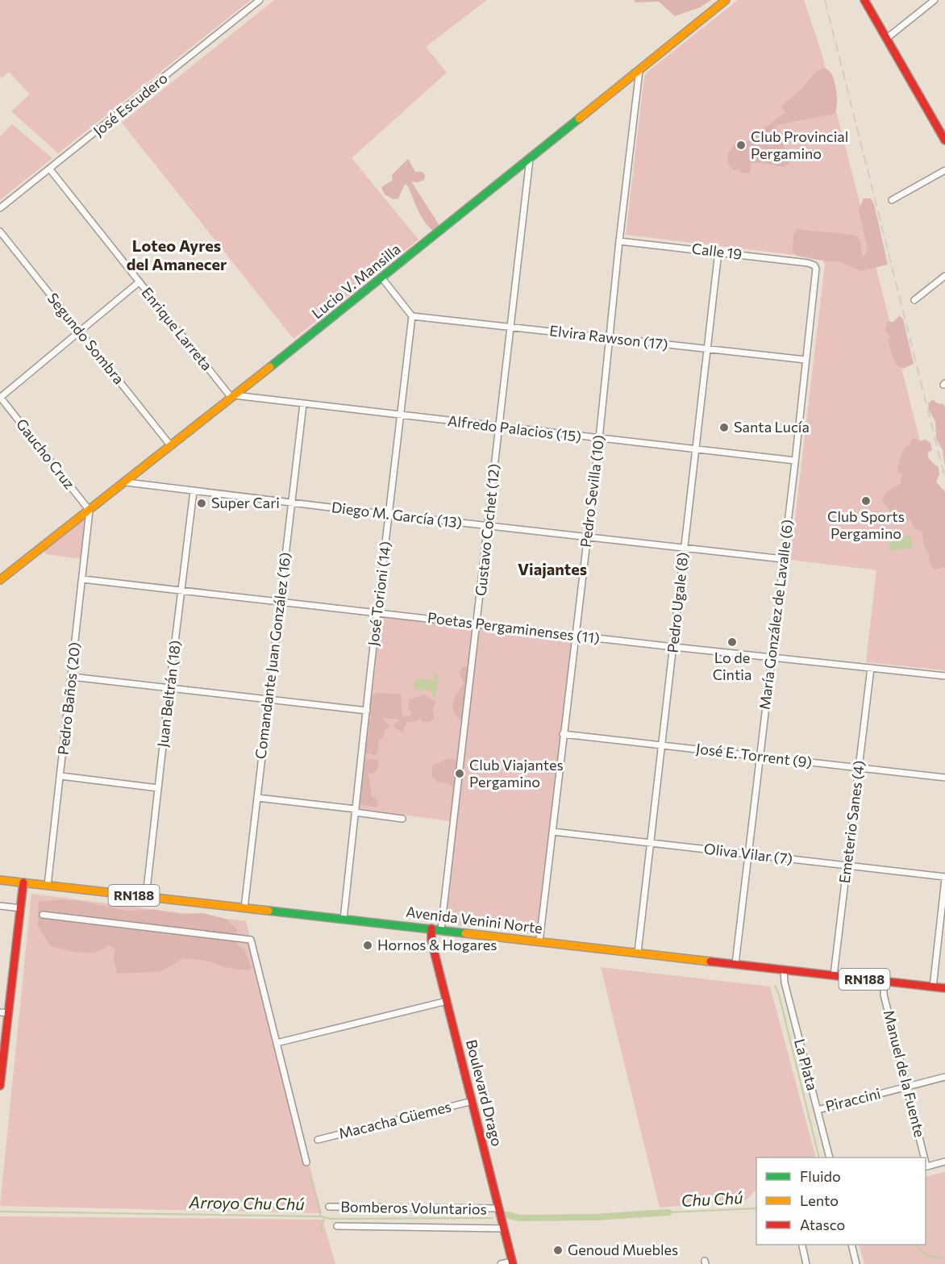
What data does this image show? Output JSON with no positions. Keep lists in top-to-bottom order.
{
  "streets": {
    "main road": [
      "Lucio V. Mansilla",
      "RN188",
      "Avenida Venini Norte",
      "Boulevard Drago"
    ],
    "street": [
      "José Escudero",
      "Calle 19",
      "Enrique Larreta",
      "Elvira Rawson (17)",
      "Segundo Sombra",
      "Alfredo Palacios (15)",
      "Gaucho Cruz",
      "Pedro Sevilla (10)",
      "Diego M. García (13)",
      "Gustavo Cochet (12)",
      "José Torioni (14)",
      "Pedro Ugale (8)",
      "María González de Lavalle (6)",
      "Poetas Pergaminenses (11)",
      "Comandante Juan González (16)",
      "Juan Beltrán (18)",
      "Pedro Baños (20)",
      "José E. Torrent (9)",
      "Emeterio Sanes (4)",
      "Oliva Vilar (7)",
      "La Plata",
      "Manuel de la Fuente",
      "Piraccini",
      "Macacha Güemes",
      "Bomberos Voluntarios"
    ]
  },
  "crossings": [
    ["José Escudero", "Enrique Larreta"],
    ["Calle 19", "Pedro Sevilla (10)"],
    ["Calle 19", "Pedro Ugale (8)"],
    ["Calle 19", "María González de Lavalle (6)"],
    ["Lucio V. Mansilla", "Enrique Larreta"],
    ["Lucio V. Mansilla", "Segundo Sombra"],
    ["Lucio V. Mansilla", "Alfredo Palacios (15)"],
    ["Lucio V. Mansilla", "Gaucho Cruz"],
    ["Lucio V. Mansilla", "Pedro Sevilla (10)"],
    ["Lucio V. Mansilla", "Diego M. García (13)"],
    ["Lucio V. Mansilla", "Gustavo Cochet (12)"],
    ["Lucio V. Mansilla", "Pedro Baños (20)"],
    ["Enrique Larreta", "Alfredo Palacios (15)"],
    ["Elvira Rawson (17)", "Pedro Sevilla (10)"],
    ["Elvira Rawson (17)", "Gustavo Cochet (12)"],
    ["Elvira Rawson (17)", "José Torioni (14)"],
    ["Elvira Rawson (17)", "Pedro Ugale (8)"],
    ["Elvira Rawson (17)", "María González de Lavalle (6)"],
    ["Alfredo Palacios (15)", "Pedro Sevilla (10)"],
    ["Alfredo Palacios (15)", "Gustavo Cochet (12)"],
    ["Alfredo Palacios (15)", "José Torioni (14)"],
    ["Alfredo Palacios (15)", "Pedro Ugale (8)"],
    ["Alfredo Palacios (15)", "María González de Lavalle (6)"],
    ["Alfredo Palacios (15)", "Comandante Juan González (16)"],
    ["Gaucho Cruz", "Pedro Baños (20)"],
    ["Pedro Sevilla (10)", "Diego M. García (13)"],
    ["Pedro Sevilla (10)", "Poetas Pergaminenses (11)"],
    ["Pedro Sevilla (10)", "José E. Torrent (9)"],
    ["Pedro Sevilla (10)", "Oliva Vilar (7)"],
    ["Pedro Sevilla (10)", "Avenida Venini Norte"],
    ["Diego M. García (13)", "Gustavo Cochet (12)"],
    ["Diego M. García (13)", "José Torioni (14)"],
    ["Diego M. García (13)", "Pedro Ugale (8)"],
    ["Diego M. García (13)", "María González de Lavalle (6)"],
    ["Diego M. García (13)", "Comandante Juan González (16)"],
    ["Diego M. García (13)", "Juan Beltrán (18)"],
    ["Gustavo Cochet (12)", "Poetas Pergaminenses (11)"],
    ["Gustavo Cochet (12)", "Avenida Venini Norte"],
    ["José Torioni (14)", "Poetas Pergaminenses (11)"],
    ["José Torioni (14)", "Avenida Venini Norte"],
    ["Pedro Ugale (8)", "Poetas Pergaminenses (11)"],
    ["Pedro Ugale (8)", "José E. Torrent (9)"],
    ["Pedro Ugale (8)", "Oliva Vilar (7)"],
    ["Pedro Ugale (8)", "Avenida Venini Norte"],
    ["María González de Lavalle (6)", "Poetas Pergaminenses (11)"],
    ["María González de Lavalle (6)", "José E. Torrent (9)"],
    ["María González de Lavalle (6)", "Oliva Vilar (7)"],
    ["María González de Lavalle (6)", "Avenida Venini Norte"],
    ["Poetas Pergaminenses (11)", "Comandante Juan González (16)"],
    ["Poetas Pergaminenses (11)", "Juan Beltrán (18)"],
    ["Poetas Pergaminenses (11)", "Pedro Baños (20)"],
    ["Poetas Pergaminenses (11)", "Emeterio Sanes (4)"],
    ["Comandante Juan González (16)", "Avenida Venini Norte"],
    ["Juan Beltrán (18)", "Avenida Venini Norte"],
    ["Pedro Baños (20)", "Avenida Venini Norte"],
    ["José E. Torrent (9)", "Emeterio Sanes (4)"],
    ["Emeterio Sanes (4)", "Oliva Vilar (7)"],
    ["Emeterio Sanes (4)", "Avenida Venini Norte"],
    ["Avenida Venini Norte", "La Plata"],
    ["Avenida Venini Norte", "Manuel de la Fuente"],
    ["Avenida Venini Norte", "Boulevard Drago"],
    ["La Plata", "Piraccini"],
    ["Manuel de la Fuente", "Piraccini"],
    ["Boulevard Drago", "Macacha Güemes"],
    ["Boulevard Drago", "Bomberos Voluntarios"]
  ],
  "districts": ["Loteo Ayres del Amanecer", "Viajantes"],
  "water": ["Chu Chú", "Arroyo Chu Chú"],
  "places": [
    "Club Provincial Pergamino",
    "Santa Lucía",
    "Club Sports Pergamino",
    "Super Cari",
    "Lo de Cintia",
    "Club Viajantes Pergamino",
    "Hornos & Hogares",
    "Genoud Muebles"
  ],
  "legend": ["Fluido", "Lento", "Atasco"]
}
